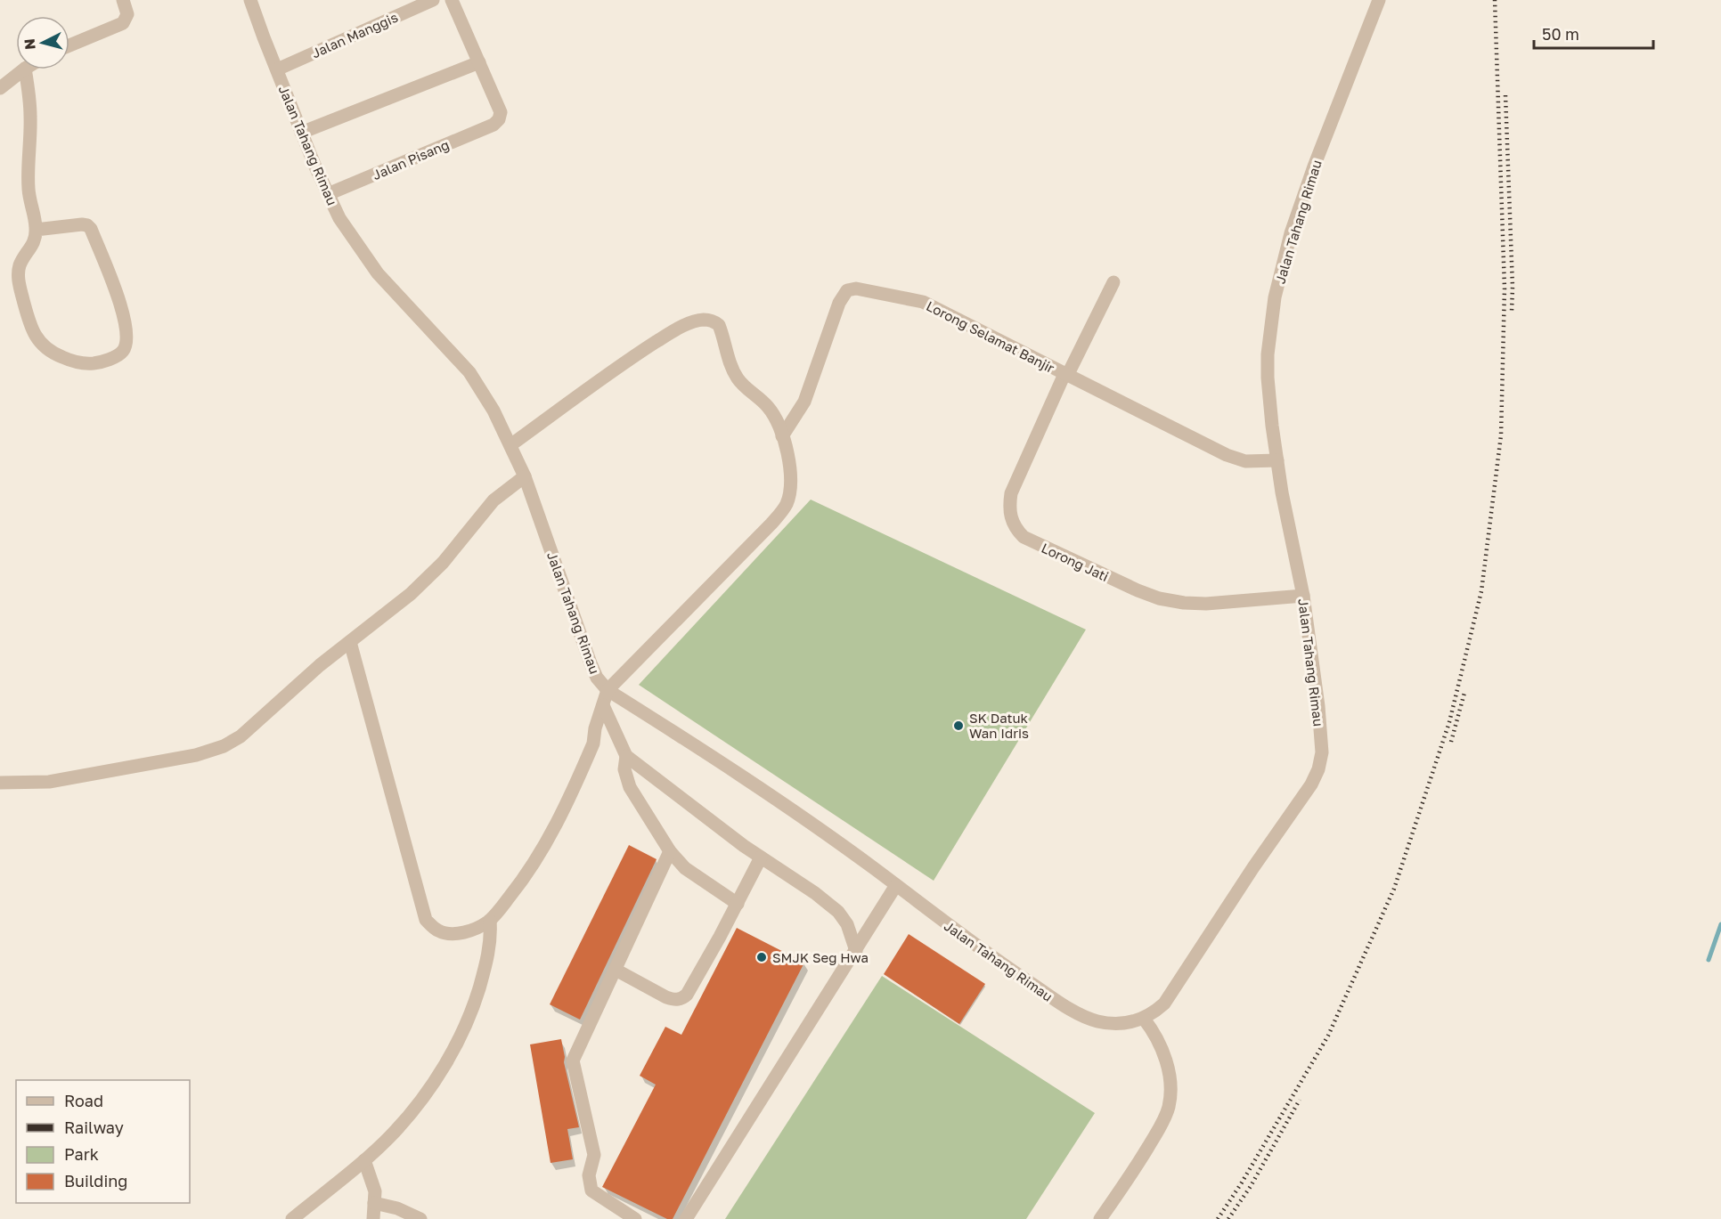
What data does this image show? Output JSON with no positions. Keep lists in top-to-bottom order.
{
  "streets": {
    "street": [
      "Jalan Manggis",
      "Jalan Tahang Rimau",
      "Jalan Pisang",
      "Lorong Selamat Banjir",
      "Lorong Jati"
    ]
  },
  "crossings": [
    ["Jalan Manggis", "Jalan Tahang Rimau"],
    ["Jalan Tahang Rimau", "Jalan Pisang"],
    ["Jalan Tahang Rimau", "Lorong Selamat Banjir"],
    ["Jalan Tahang Rimau", "Lorong Jati"],
    ["Lorong Selamat Banjir", "Lorong Jati"]
  ],
  "places": ["SK Datuk Wan Idris", "SMJK Seg Hwa"],
  "legend": [
    "Road",
    "Railway",
    "Park",
    "Building"
  ],
  "scale_bar": "50 m",
  "north": "left"
}
